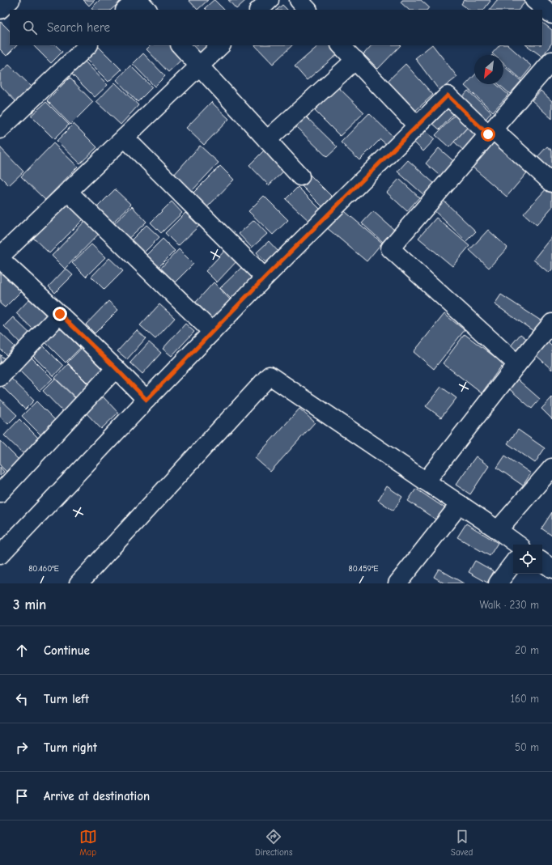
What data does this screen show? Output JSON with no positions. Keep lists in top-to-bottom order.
{
  "north": "bottom left",
  "page": {
    "search": "Search here",
    "heading": ["3 min", "Walk · 230 m"],
    "list": [
      ["Continue", "20 m"],
      ["Turn left", "160 m"],
      ["Turn right", "50 m"],
      "Arrive at destination"
    ],
    "nav": ["Map", "Directions", "Saved"]
  },
  "coordinates": ["80.460°E", "80.459°E"]
}
